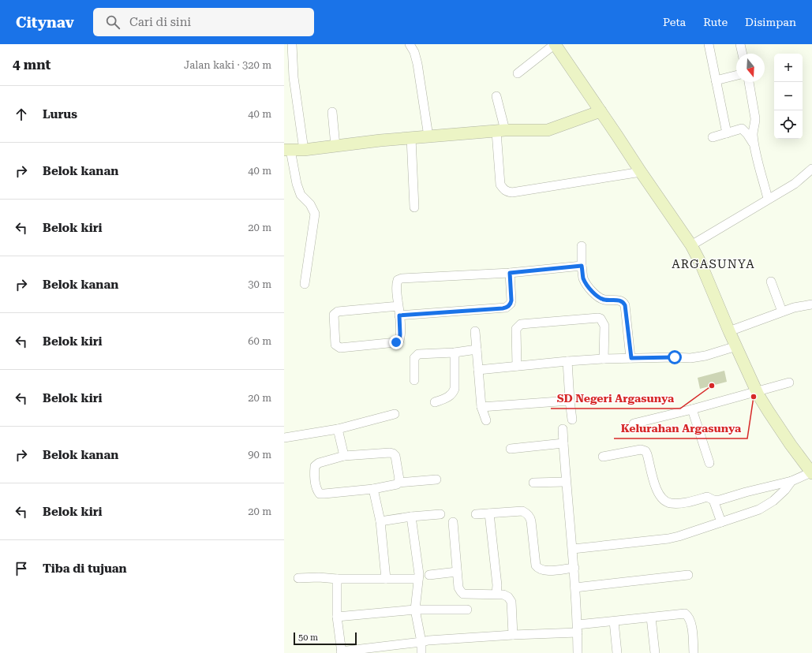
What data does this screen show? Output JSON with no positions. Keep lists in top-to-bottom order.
{
  "districts": ["ARGASUNYA"],
  "places": ["SD Negeri Argasunya", "Kelurahan Argasunya"],
  "scale_bar": "50 m",
  "north": "bottom",
  "page": {
    "header": "Citynav",
    "search": "Cari di sini",
    "nav": ["Peta", "Rute", "Disimpan"],
    "heading": ["4 mnt", "Jalan kaki · 320 m"],
    "map_buttons": ["+", "−"],
    "list": [
      ["Lurus", "40 m"],
      ["Belok kanan", "40 m"],
      ["Belok kiri", "20 m"],
      ["Belok kanan", "30 m"],
      ["Belok kiri", "60 m"],
      ["Belok kiri", "20 m"],
      ["Belok kanan", "90 m"],
      ["Belok kiri", "20 m"],
      "Tiba di tujuan"
    ],
    "scale": "50 m"
  }
}
